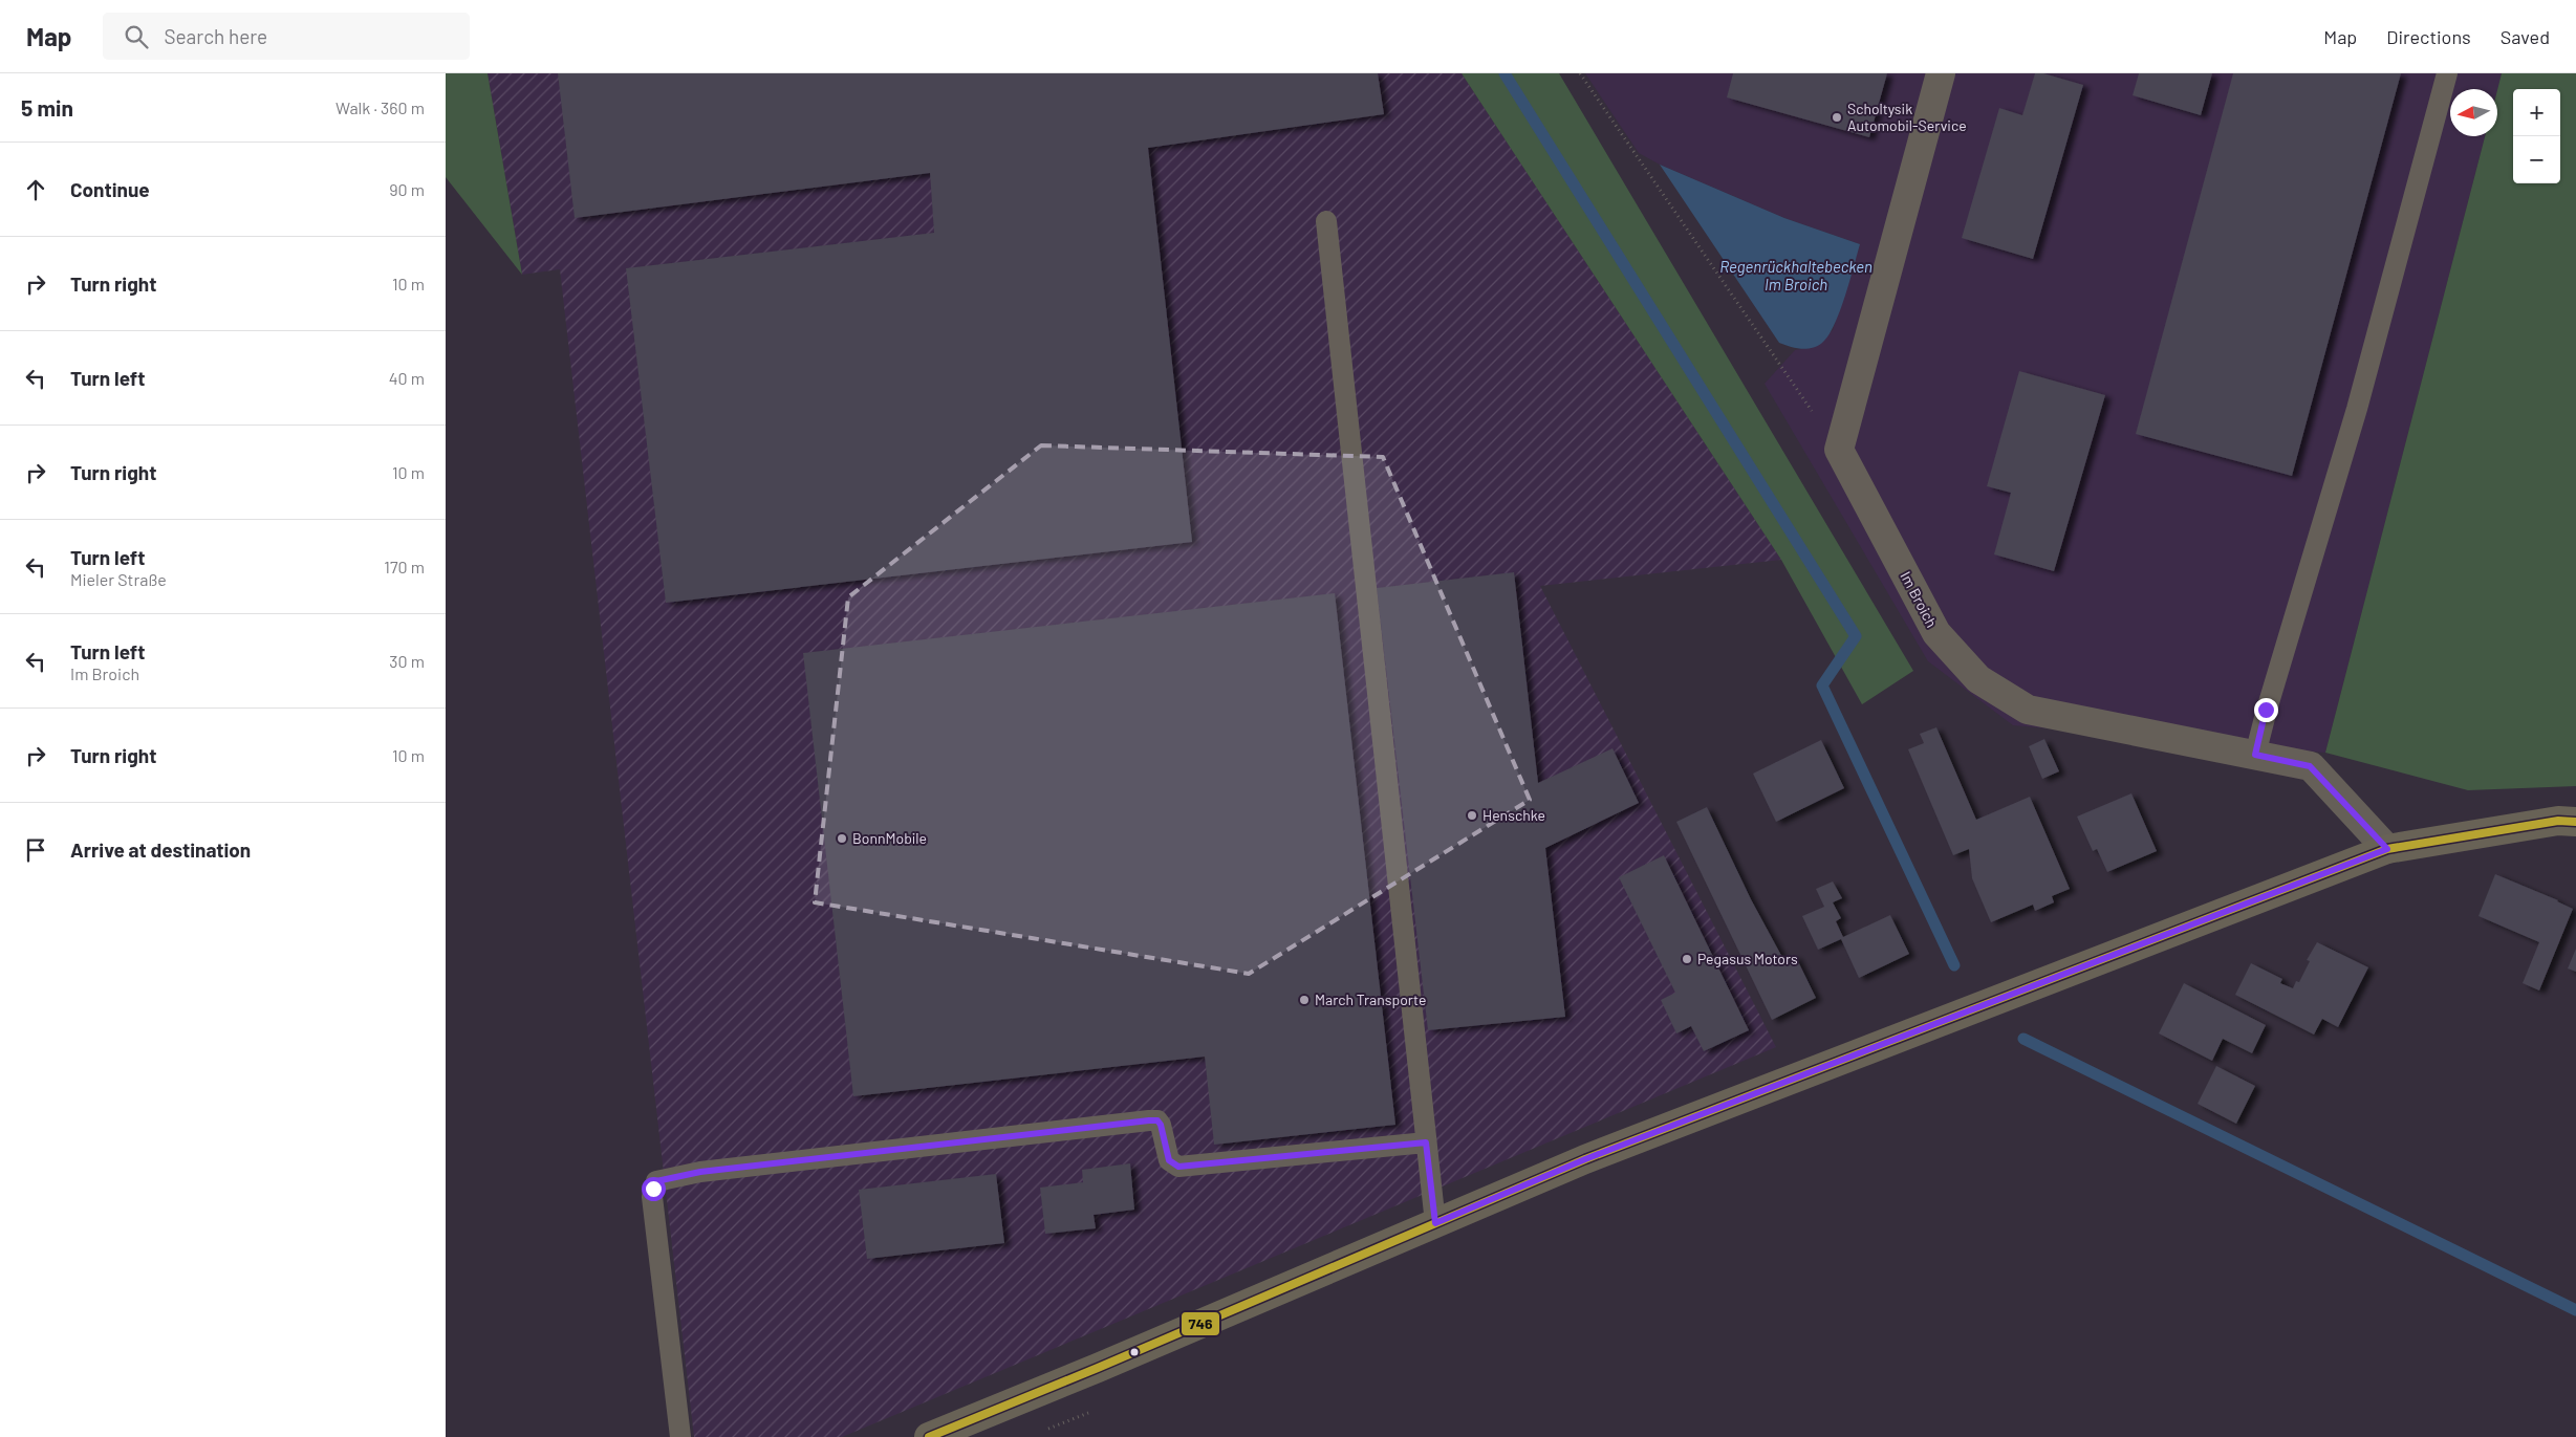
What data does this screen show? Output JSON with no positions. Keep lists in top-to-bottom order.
{
  "streets": {
    "street": ["Im Broich"]
  },
  "water": ["Regenrückhaltebecken Im Broich"],
  "places": [
    "Scholtysik Automobil-Service",
    "Henschke",
    "BonnMobile",
    "Pegasus Motors",
    "March Transporte"
  ],
  "lines": ["transit line 746"],
  "north": "left",
  "page": {
    "header": "Map",
    "search": "Search here",
    "nav": ["Map", "Directions", "Saved"],
    "heading": ["5 min", "Walk · 360 m"],
    "map_buttons": ["+", "−"],
    "list": [
      ["Continue", "90 m"],
      ["Turn right", "10 m"],
      ["Turn left", "40 m"],
      ["Turn right", "10 m"],
      ["Turn left", "Mieler Straße", "170 m"],
      ["Turn left", "Im Broich", "30 m"],
      ["Turn right", "10 m"],
      "Arrive at destination"
    ]
  }
}
